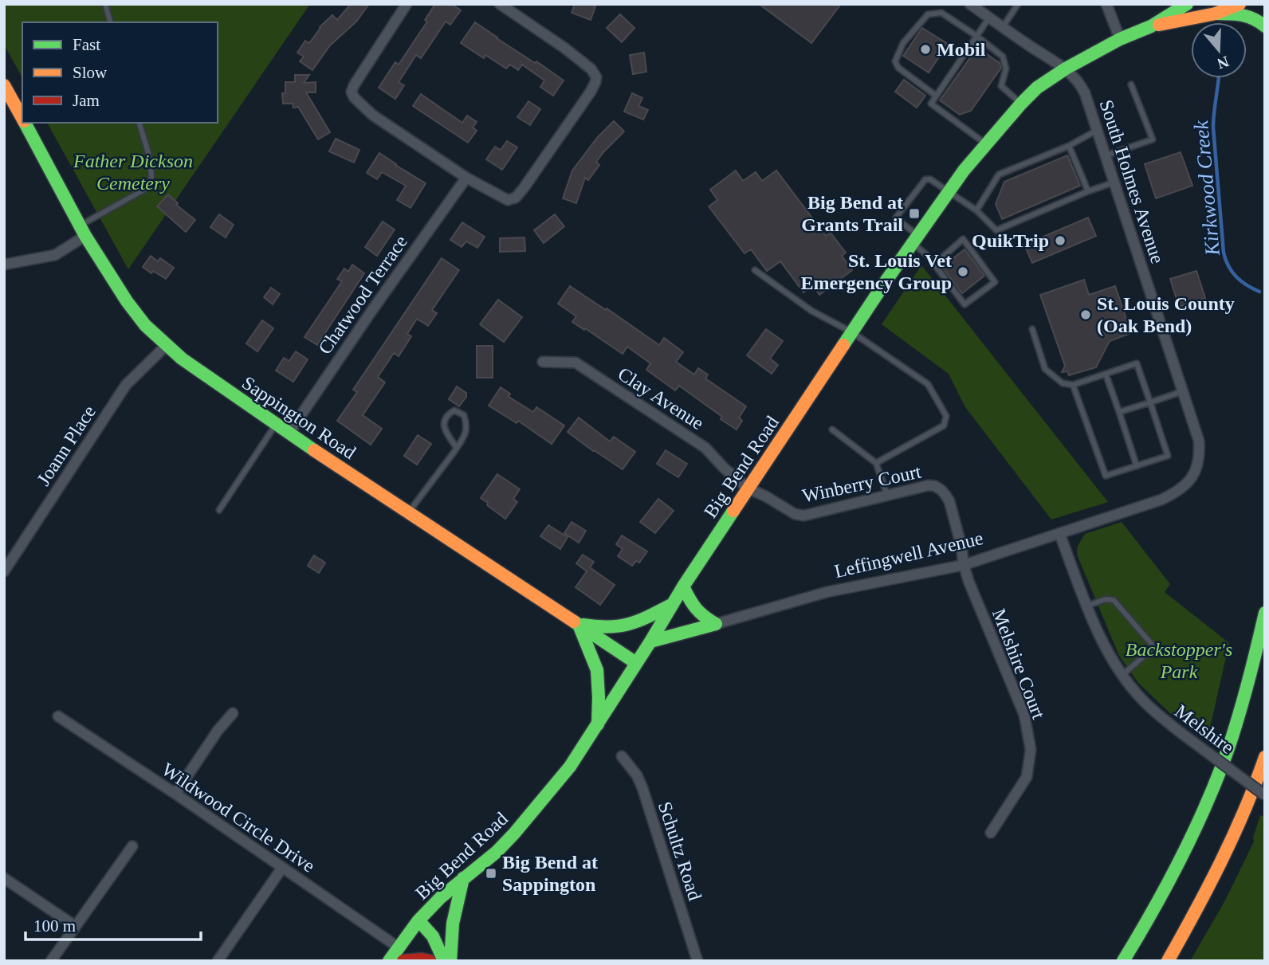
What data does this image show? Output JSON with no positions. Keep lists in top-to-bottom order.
{
  "streets": {
    "main road": ["Sappington Road", "Big Bend Road", "Leffingwell Avenue"],
    "street": [
      "South Holmes Avenue",
      "Chatwood Terrace",
      "Clay Avenue",
      "Joann Place",
      "Winberry Court",
      "Melshire Court",
      "Melshire",
      "Wildwood Circle Drive",
      "Schultz Road"
    ]
  },
  "crossings": [
    ["South Holmes Avenue", "Big Bend Road"],
    ["South Holmes Avenue", "Leffingwell Avenue"],
    ["Chatwood Terrace", "Sappington Road"],
    ["Clay Avenue", "Big Bend Road"],
    ["Clay Avenue", "Winberry Court"],
    ["Sappington Road", "Joann Place"],
    ["Sappington Road", "Big Bend Road"],
    ["Big Bend Road", "Winberry Court"],
    ["Big Bend Road", "Leffingwell Avenue"],
    ["Big Bend Road", "Wildwood Circle Drive"],
    ["Winberry Court", "Leffingwell Avenue"],
    ["Winberry Court", "Melshire Court"],
    ["Leffingwell Avenue", "Melshire Court"],
    ["Leffingwell Avenue", "Melshire"]
  ],
  "water": ["Kirkwood Creek"],
  "parks": ["Father Dickson Cemetery", "Backstopper's Park"],
  "places": {
    "other": [
      "Mobil",
      "QuikTrip",
      "St. Louis Vet Emergency Group",
      "St. Louis County (Oak Bend)"
    ],
    "transit": ["Big Bend at Grants Trail", "Big Bend at Sappington"]
  },
  "legend": ["Fast", "Slow", "Jam"],
  "scale_bar": "100 m",
  "north": "bottom"
}
